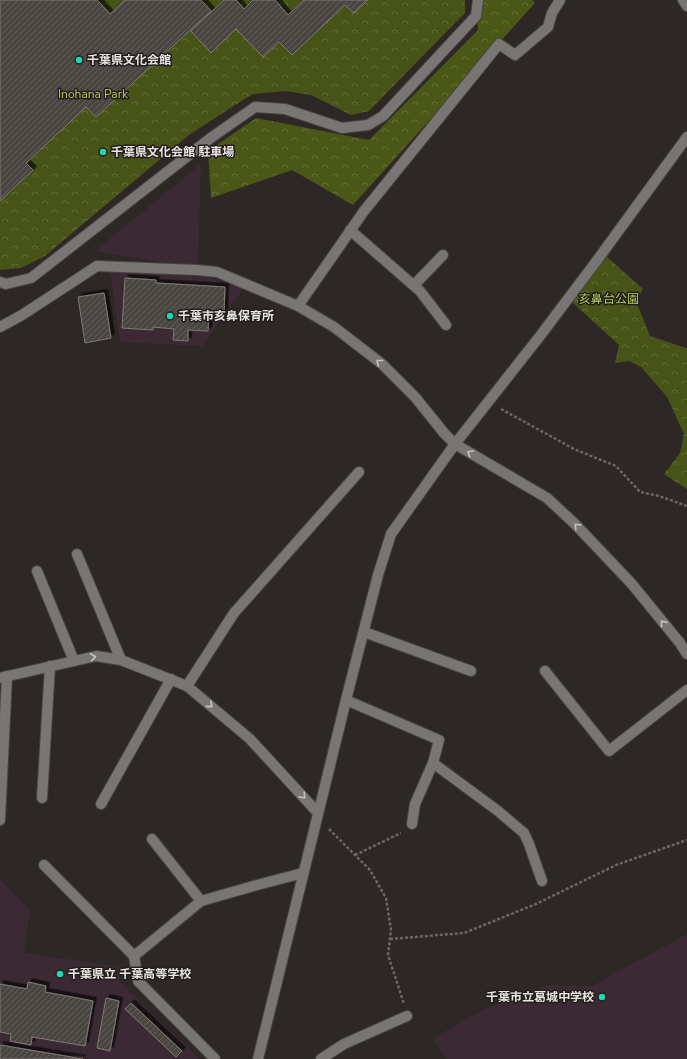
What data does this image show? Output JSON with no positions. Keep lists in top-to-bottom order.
{
  "parks": ["Inohana Park", "亥鼻台公園"],
  "places": [
    "千葉県文化会館",
    "千葉県文化会館 駐車場",
    "千葉市亥鼻保育所",
    "千葉県立 千葉高等学校",
    "千葉市立葛城中学校"
  ]
}
